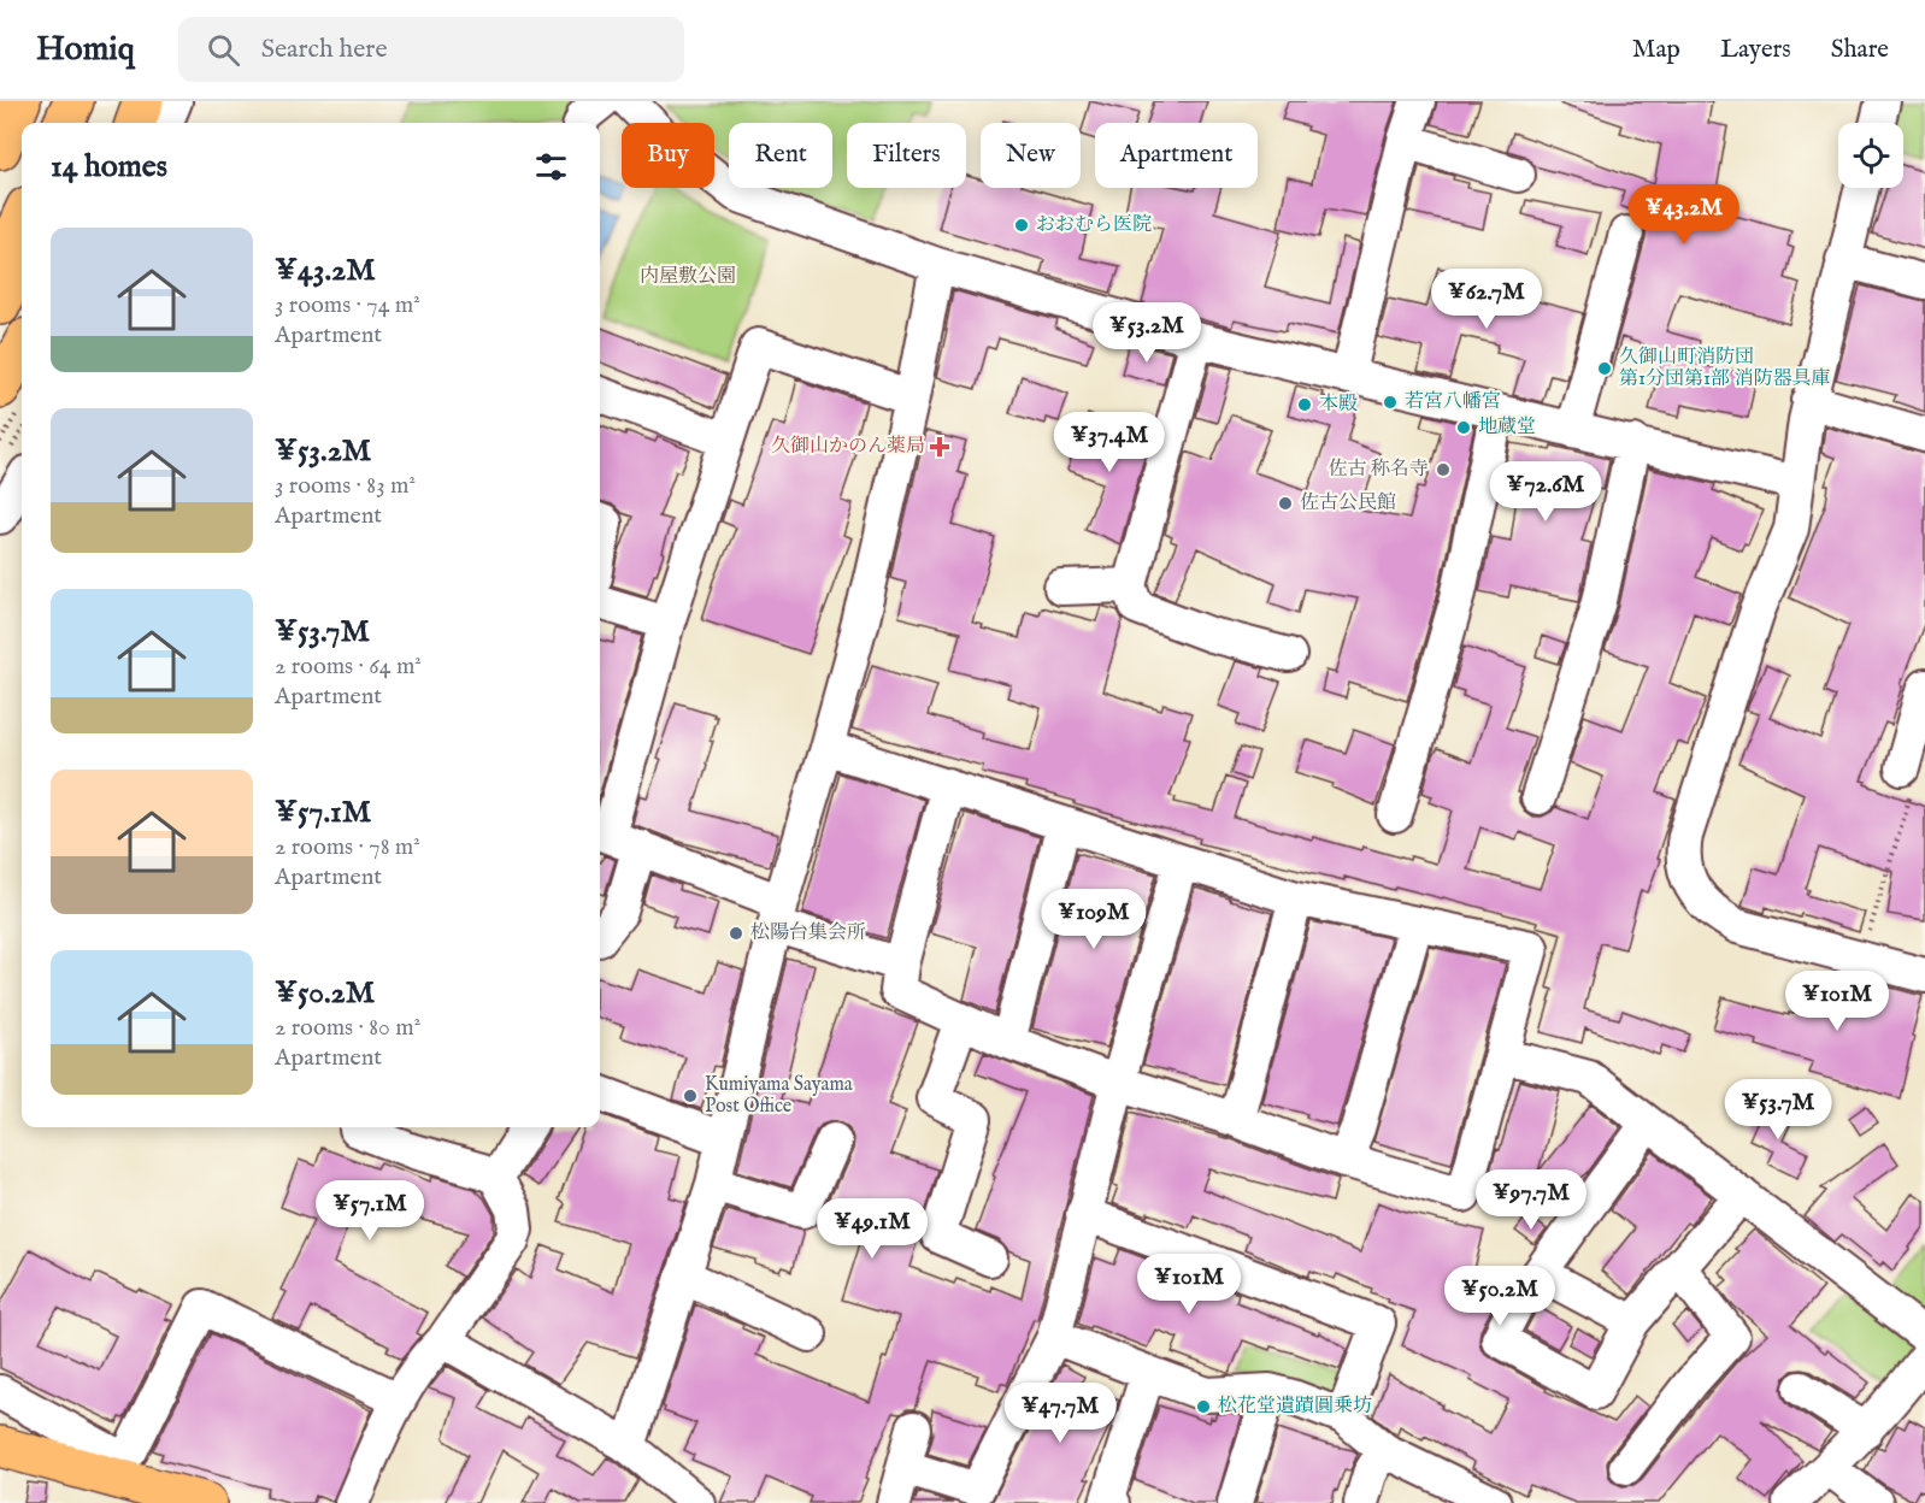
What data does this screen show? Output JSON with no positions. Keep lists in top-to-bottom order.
{
  "parks": ["内屋敷公園"],
  "places": {
    "other": [
      "おおむら医院",
      "久御山町消防団 第1分団第1部 消防器具庫",
      "若宮八幡宮",
      "本殿",
      "地蔵堂",
      "佐古 称名寺",
      "佐古公民館",
      "松陽台集会所",
      "Kumiyama Sayama Post Office",
      "松花堂遺蹟圓乗坊"
    ],
    "health": ["久御山かのん薬局"]
  },
  "page": {
    "header": "Homiq",
    "search": "Search here",
    "nav": ["Map", "Layers", "Share"],
    "chip": [
      "Buy",
      "Rent",
      "Filters",
      "New",
      "Apartment"
    ],
    "heading": "14 homes",
    "price": [
      "¥43.2M",
      "¥62.7M",
      "¥53.2M",
      "¥37.4M",
      "¥72.6M",
      "¥109M",
      "¥101M",
      "¥53.7M",
      "¥97.7M",
      "¥57.1M",
      "¥49.1M",
      "¥101M",
      "¥50.2M",
      "¥47.7M"
    ],
    "list": [
      {
        "name": "¥43.2M",
        "note": "3 rooms · 74 m² · Apartment"
      },
      {
        "name": "¥53.2M",
        "note": "3 rooms · 83 m² · Apartment"
      },
      {
        "name": "¥53.7M",
        "note": "2 rooms · 64 m² · Apartment"
      },
      {
        "name": "¥57.1M",
        "note": "2 rooms · 78 m² · Apartment"
      },
      {
        "name": "¥50.2M",
        "note": "2 rooms · 80 m² · Apartment"
      }
    ]
  }
}
